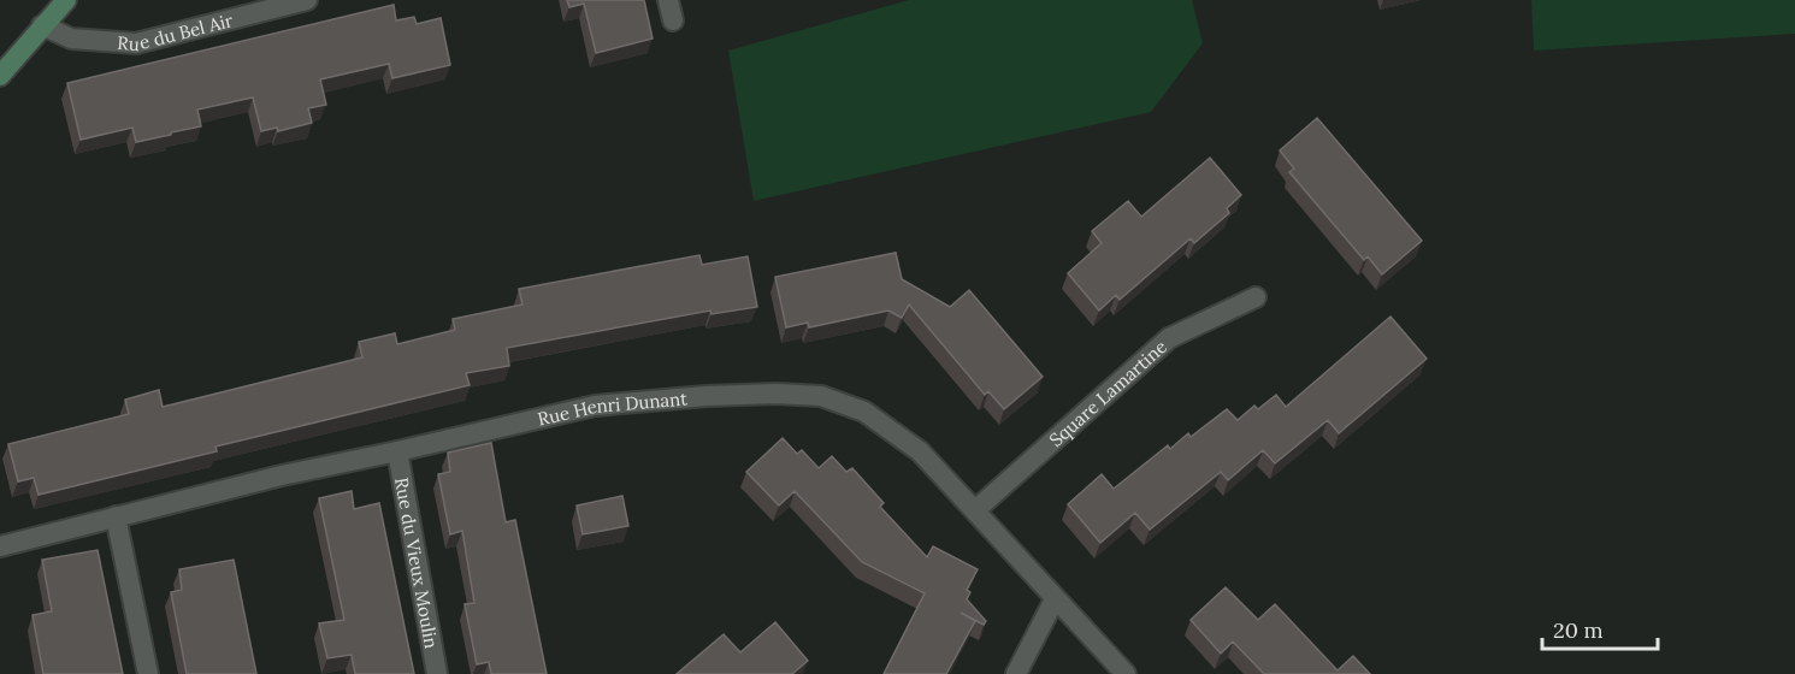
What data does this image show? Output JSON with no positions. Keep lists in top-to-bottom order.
{
  "streets": {
    "street": [
      "Rue du Bel Air",
      "Square Lamartine",
      "Rue Henri Dunant",
      "Rue du Vieux Moulin"
    ]
  },
  "crossings": [
    ["Square Lamartine", "Rue Henri Dunant"],
    ["Rue Henri Dunant", "Rue du Vieux Moulin"]
  ],
  "scale_bar": "20 m"
}
